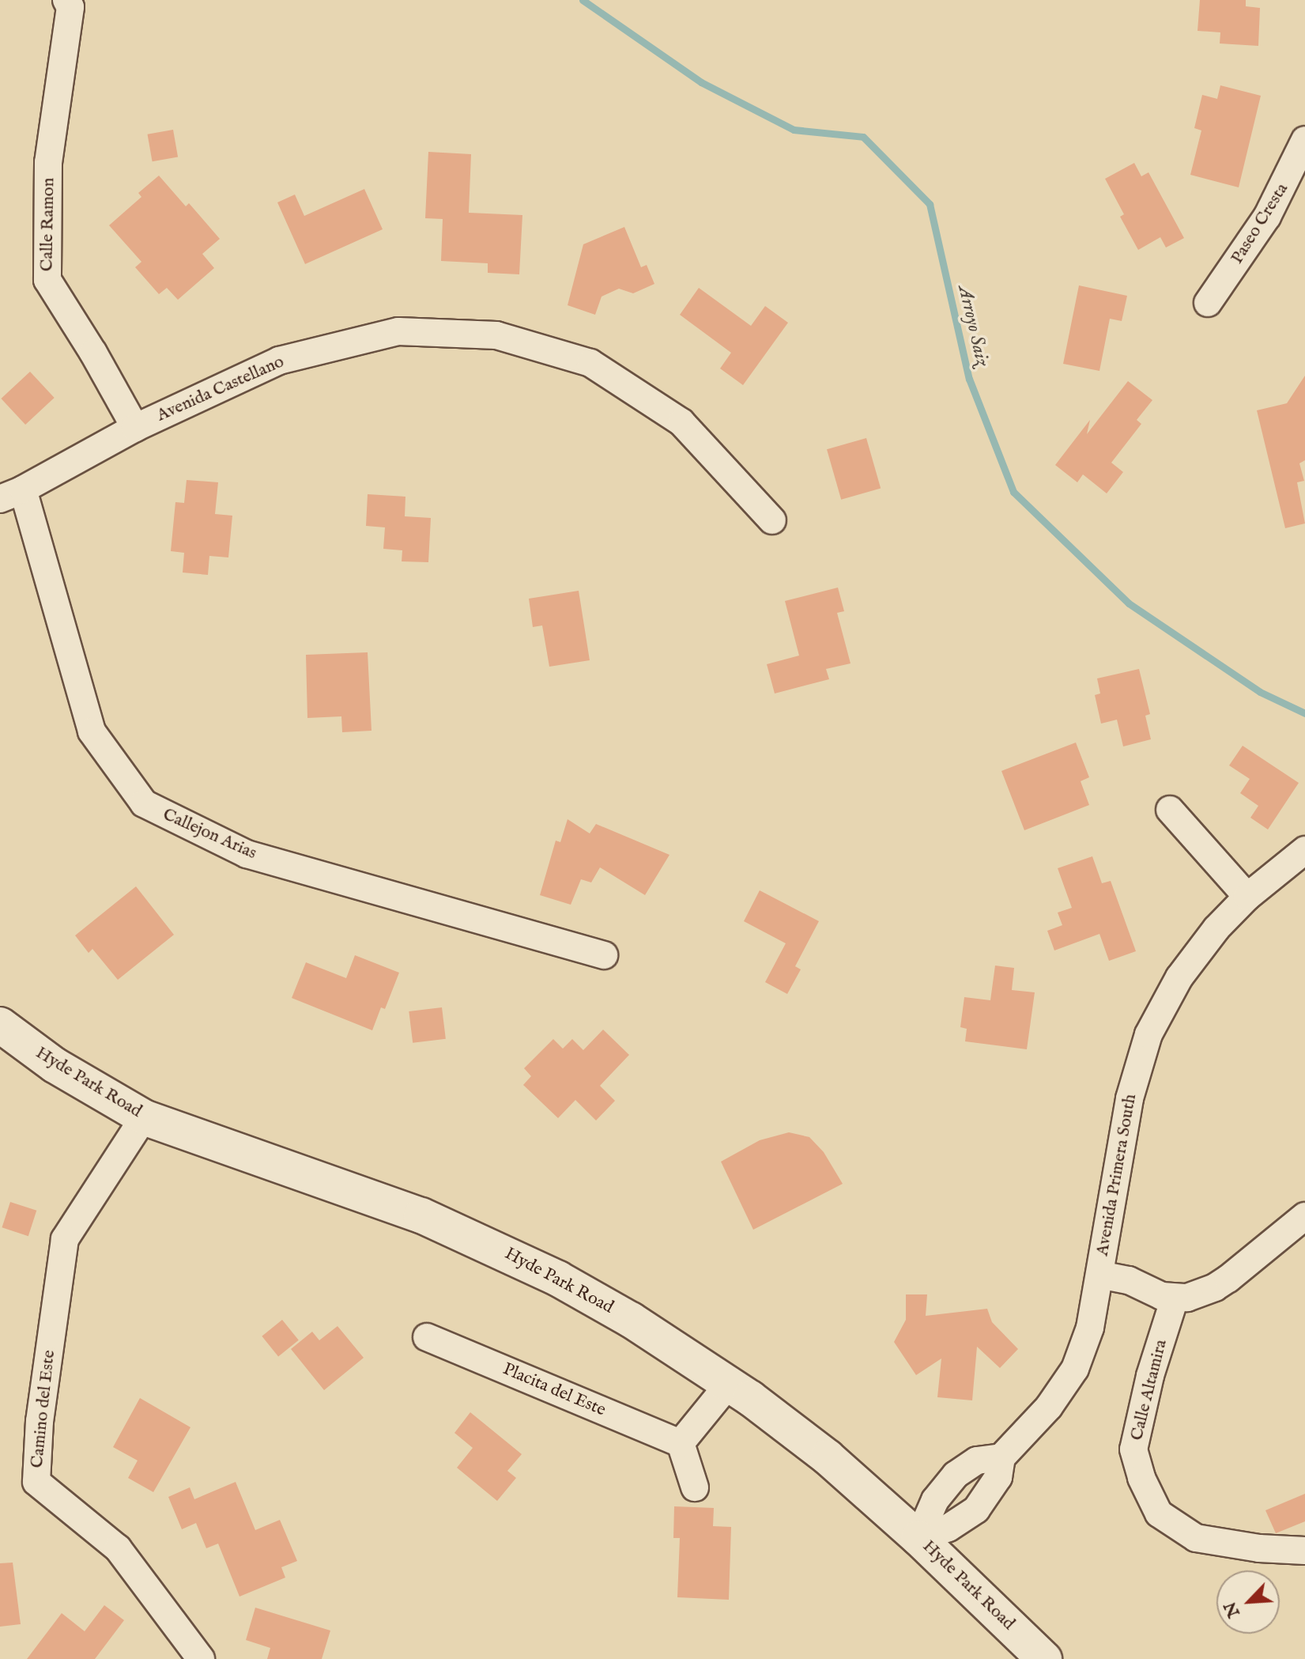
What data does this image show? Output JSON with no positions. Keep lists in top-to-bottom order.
{
  "streets": {
    "main road": ["Hyde Park Road"],
    "street": [
      "Paseo Cresta",
      "Calle Ramon",
      "Avenida Castellano",
      "Callejon Arias",
      "Avenida Primera South",
      "Placita del Este",
      "Calle Altamira",
      "Camino del Este"
    ]
  },
  "crossings": [
    ["Calle Ramon", "Avenida Castellano"],
    ["Avenida Castellano", "Callejon Arias"],
    ["Hyde Park Road", "Avenida Primera South"],
    ["Hyde Park Road", "Camino del Este"]
  ],
  "water": ["Arroyo Saiz"],
  "north": "bottom left"
}
